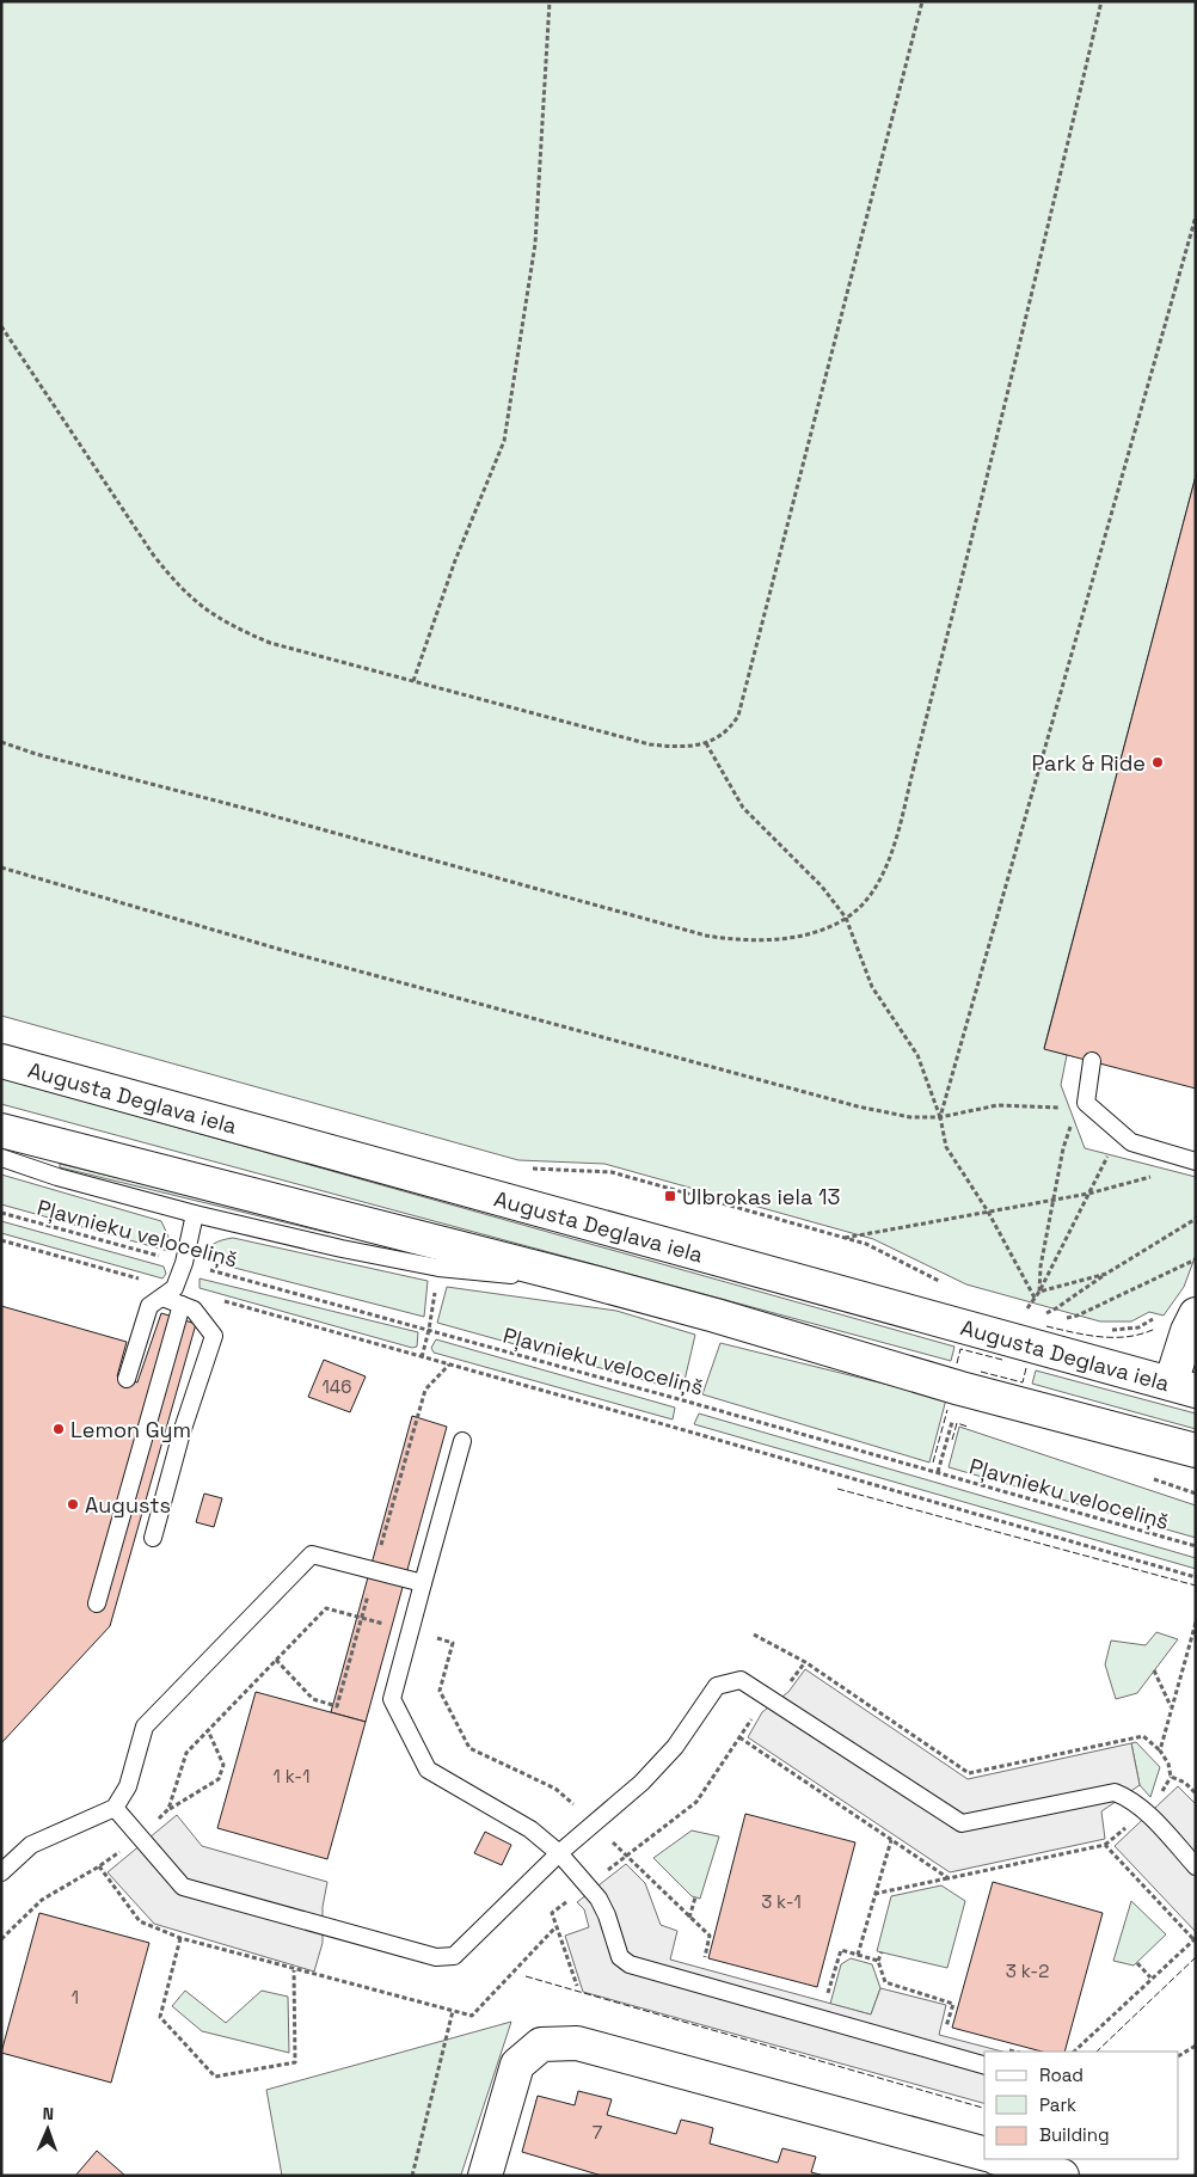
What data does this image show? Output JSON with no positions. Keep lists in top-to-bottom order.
{
  "streets": {
    "main road": ["Augusta Deglava iela"],
    "path": ["Pļavnieku veloceliņš"]
  },
  "places": {
    "other": ["Park & Ride", "Lemon Gym", "Augusts"],
    "transit": ["Ulbrokas iela 13"]
  },
  "house_numbers": [
    "146",
    "1 k-1",
    "3 k-1",
    "3 k-2",
    "1",
    "7"
  ],
  "legend": ["Road", "Park", "Building"],
  "north": "top"
}
